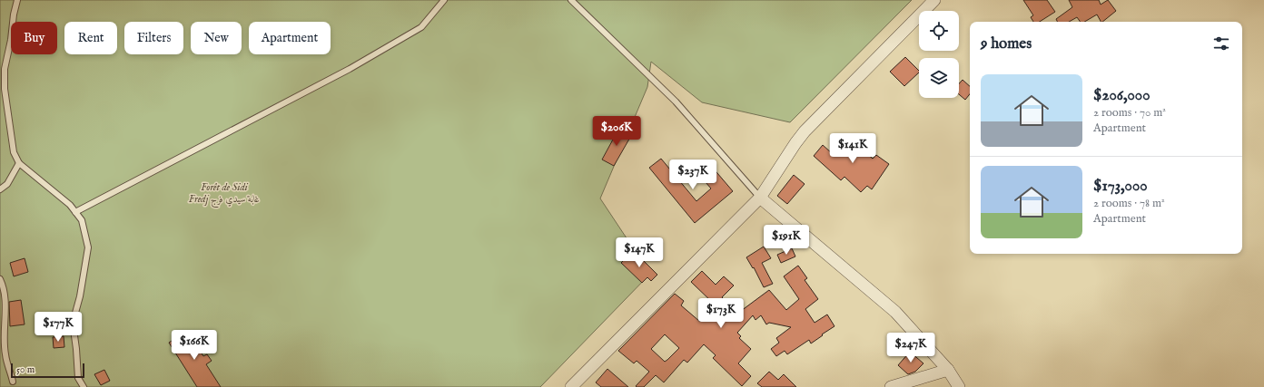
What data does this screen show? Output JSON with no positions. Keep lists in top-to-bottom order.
{
  "parks": ["Forêt de Sidi Fredj غابة سيدي فرج"],
  "scale_bar": "50 m",
  "page": {
    "chip": [
      "Buy",
      "Rent",
      "Filters",
      "New",
      "Apartment"
    ],
    "heading": "9 homes",
    "list": [
      {
        "name": "$206,000",
        "note": "2 rooms · 70 m² · Apartment"
      },
      {
        "name": "$173,000",
        "note": "2 rooms · 78 m² · Apartment"
      }
    ],
    "price": [
      "$206K",
      "$141K",
      "$237K",
      "$191K",
      "$147K",
      "$173K",
      "$177K",
      "$166K",
      "$247K"
    ],
    "scale": "50 m"
  }
}
